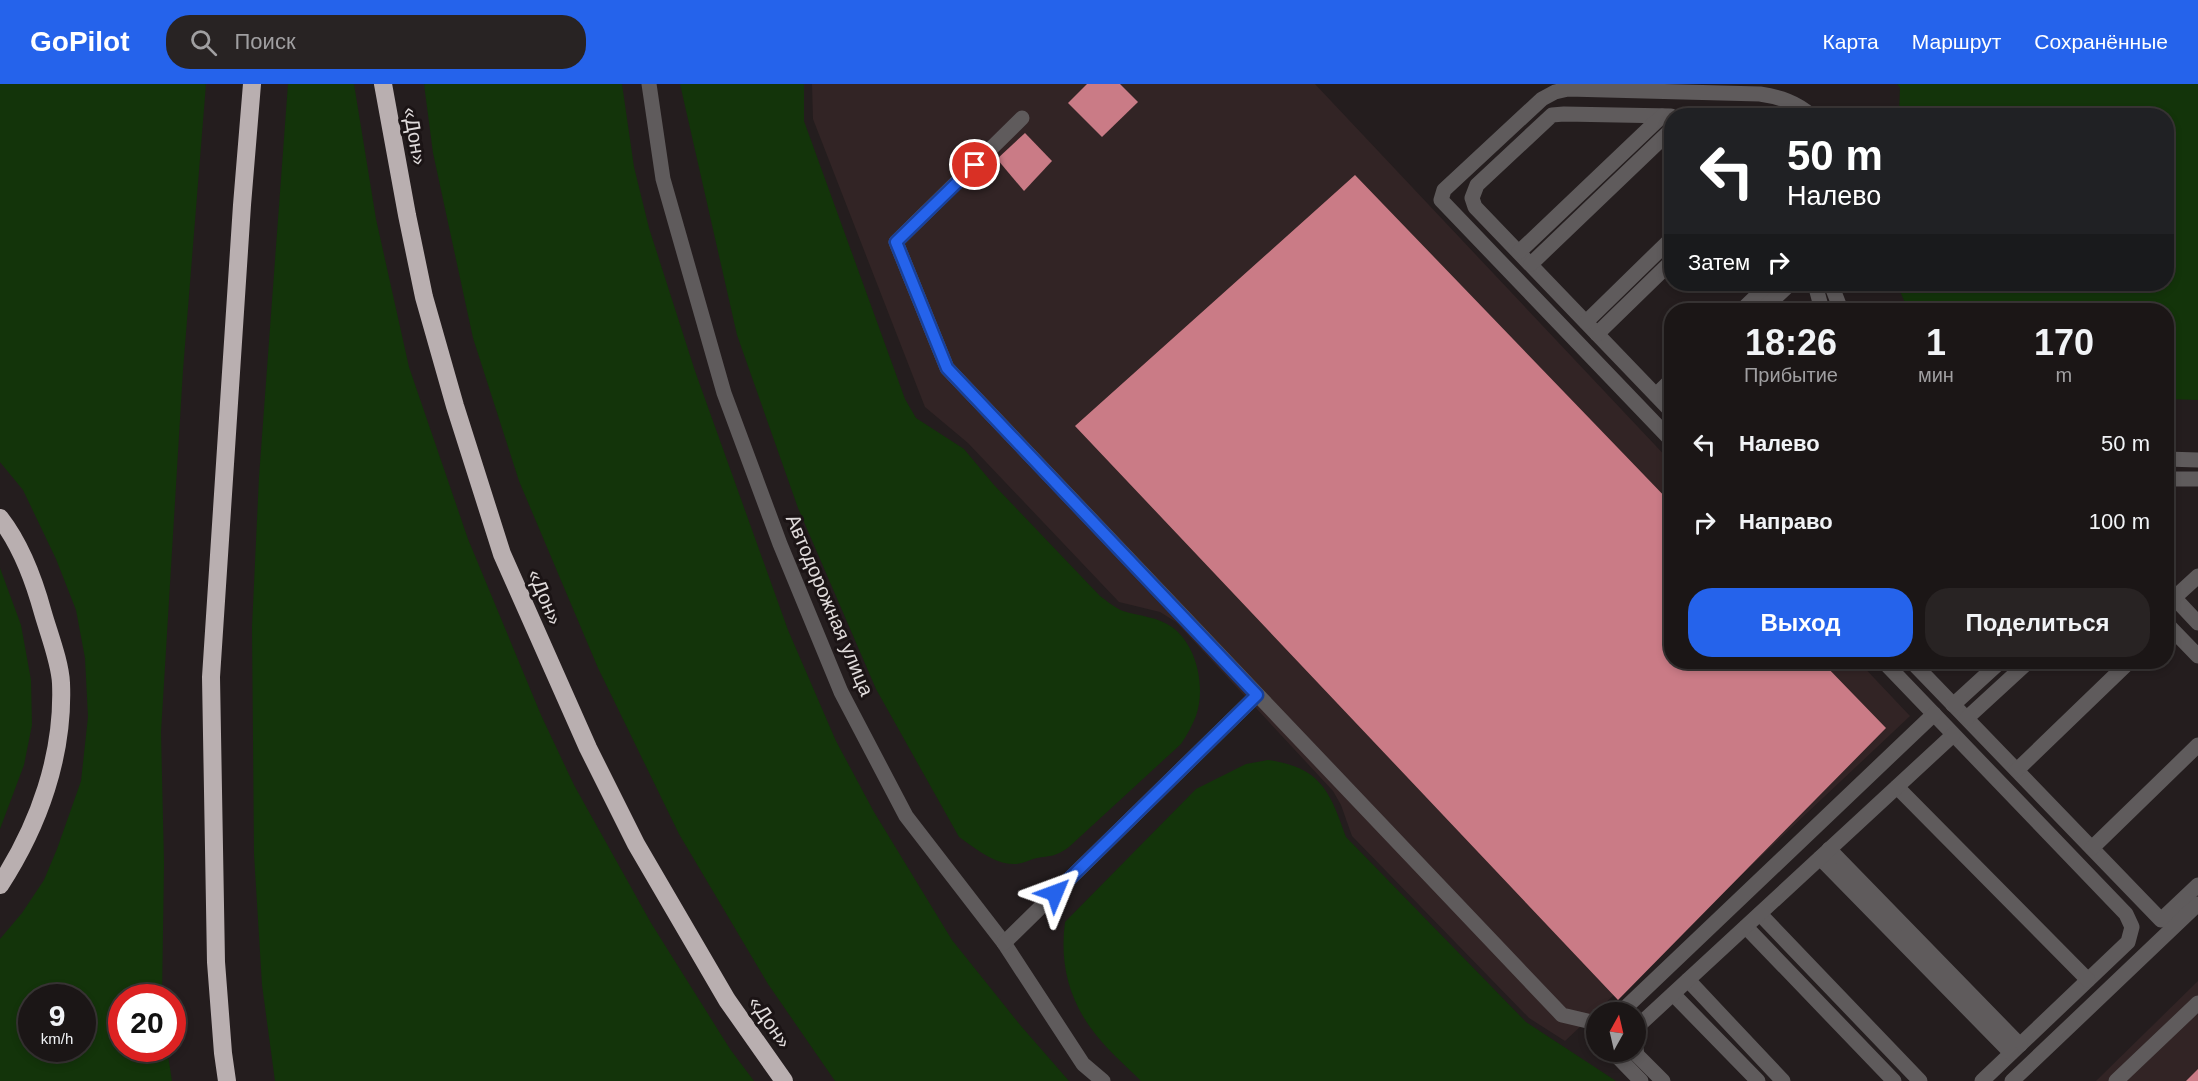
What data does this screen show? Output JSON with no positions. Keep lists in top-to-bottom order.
{
  "streets": {
    "highway": ["«Дон»"],
    "lane": ["Автодорожная улица"]
  },
  "north": "top",
  "page": {
    "header": "GoPilot",
    "search": "Поиск",
    "nav": ["Карта", "Маршрут", "Сохранённые"],
    "turn": ["50 m", "Налево"],
    "then": "Затем",
    "eta": [
      "18:26",
      "Прибытие",
      "1",
      "мин",
      "170",
      "m"
    ],
    "list": [
      {
        "name": "Налево",
        "value": "50 m"
      },
      {
        "name": "Направо",
        "value": "100 m"
      }
    ],
    "buttons": ["Выход", "Поделиться"],
    "speed": "9 km/h",
    "limit": "20"
  }
}
